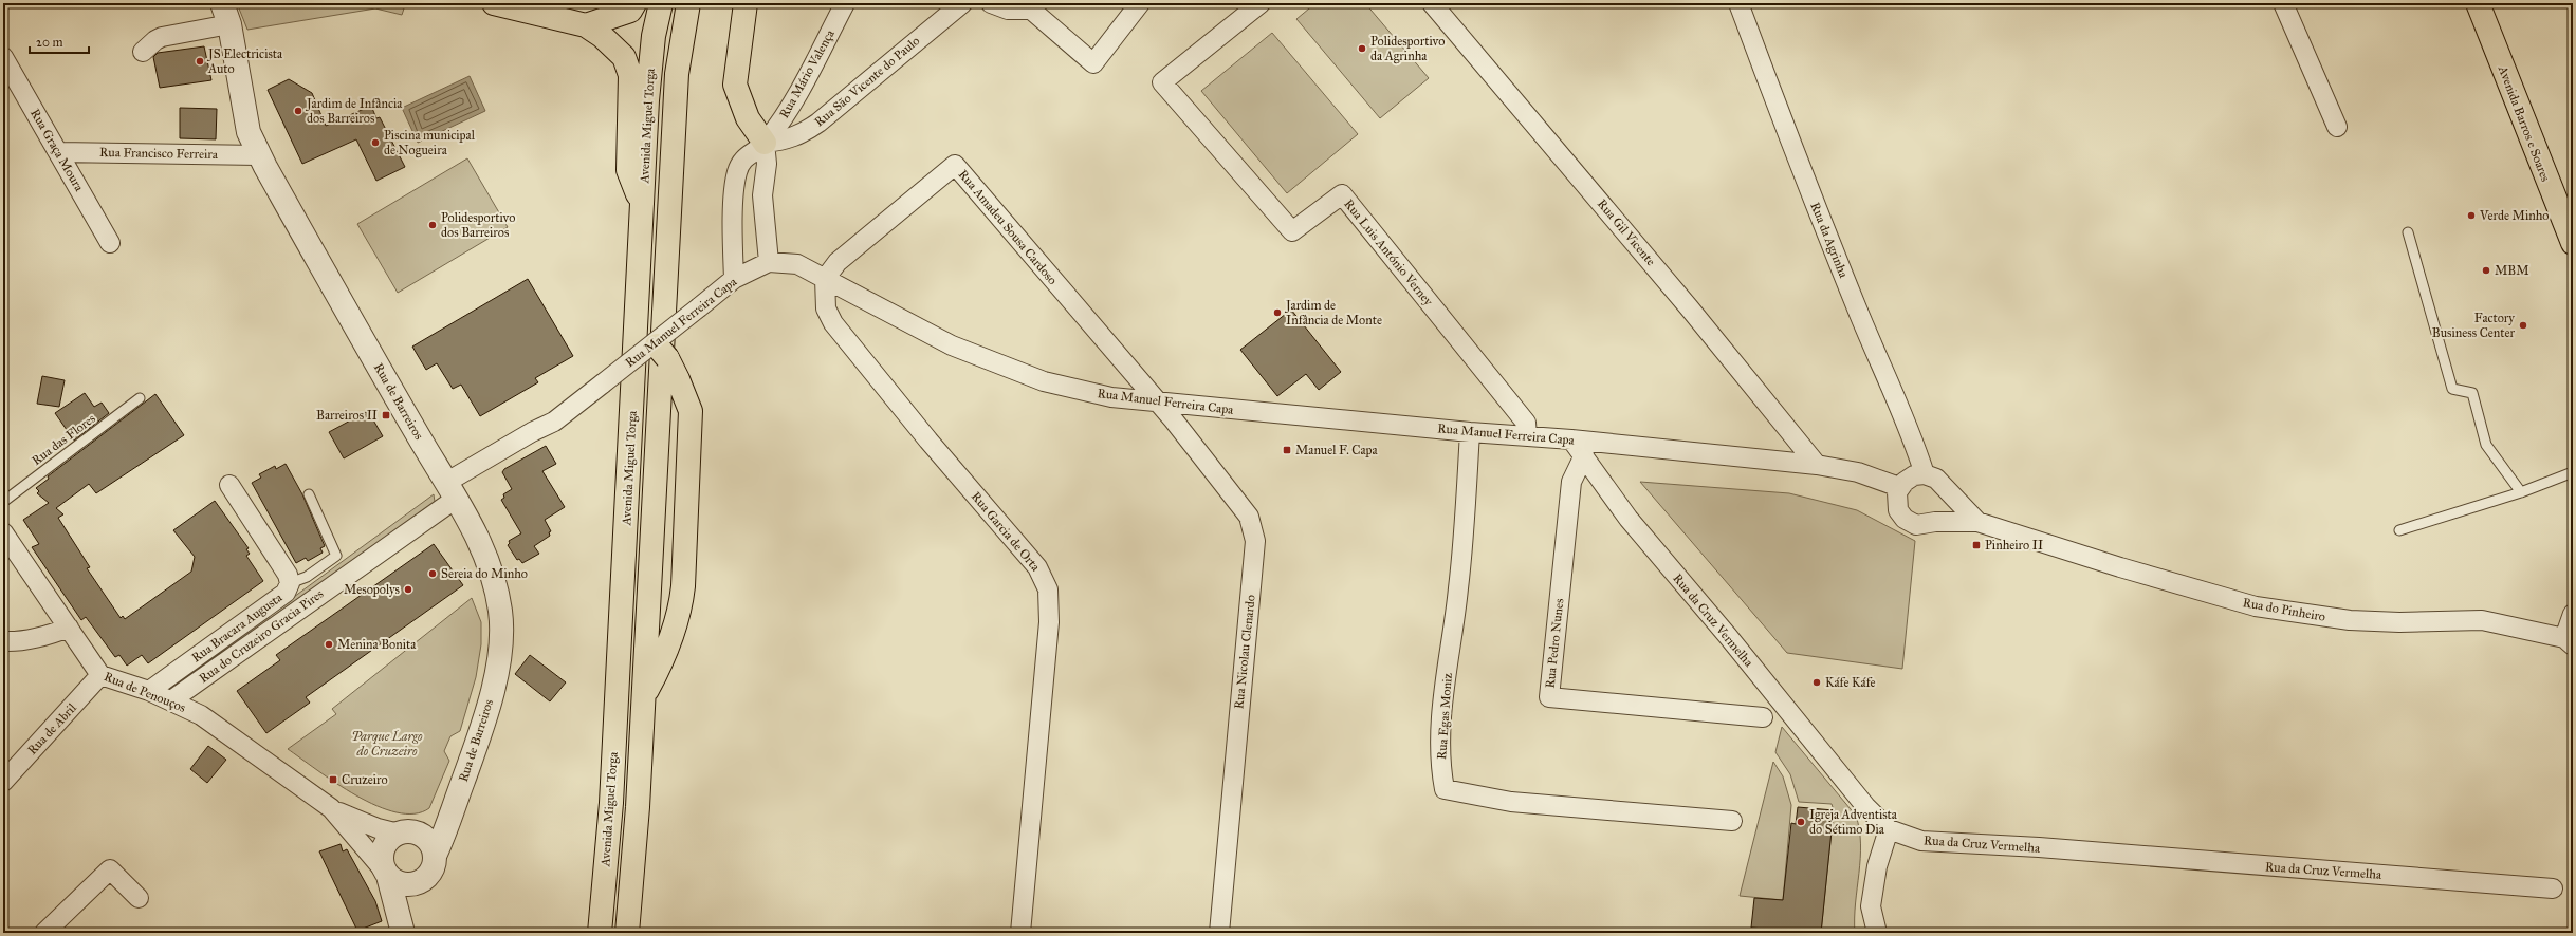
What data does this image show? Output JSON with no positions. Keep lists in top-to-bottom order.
{
  "streets": {
    "main road": ["Avenida Barros e Soares", "Avenida Miguel Torga"],
    "street": [
      "Rua Mário Valença",
      "Rua São Vicente do Paulo",
      "Rua Graça Moura",
      "Rua Francisco Ferreira",
      "Rua Amadeu Sousa Cardoso",
      "Rua Gil Vicente",
      "Rua da Agrinha",
      "Rua Luis António Verney",
      "Rua Manuel Ferreira Capa",
      "Rua de Barreiros",
      "Rua Garcia de Orta",
      "Rua do Pinheiro",
      "Rua da Cruz Vermelha",
      "Rua Bracara Augusta",
      "Rua do Cruzeiro Gracia Pires",
      "Rua Pedro Nunes",
      "Rua Nicolau Clenardo",
      "Rua de Penouços",
      "Rua Egas Moniz",
      "Rua de Abril"
    ],
    "lane": ["Rua das Flores"]
  },
  "crossings": [
    ["Rua Mário Valença", "Rua São Vicente do Paulo"],
    ["Rua Graça Moura", "Rua Francisco Ferreira"],
    ["Rua Francisco Ferreira", "Rua de Barreiros"],
    ["Rua Amadeu Sousa Cardoso", "Rua Manuel Ferreira Capa"],
    ["Rua Amadeu Sousa Cardoso", "Rua Garcia de Orta"],
    ["Rua Amadeu Sousa Cardoso", "Rua Nicolau Clenardo"],
    ["Rua Gil Vicente", "Rua Manuel Ferreira Capa"],
    ["Rua da Agrinha", "Rua Manuel Ferreira Capa"],
    ["Rua da Agrinha", "Rua do Pinheiro"],
    ["Rua Luis António Verney", "Rua Manuel Ferreira Capa"],
    ["Rua Manuel Ferreira Capa", "Rua de Barreiros"],
    ["Rua Manuel Ferreira Capa", "Rua Garcia de Orta"],
    ["Rua Manuel Ferreira Capa", "Rua do Pinheiro"],
    ["Rua Manuel Ferreira Capa", "Rua da Cruz Vermelha"],
    ["Rua Manuel Ferreira Capa", "Rua do Cruzeiro Gracia Pires"],
    ["Rua Manuel Ferreira Capa", "Rua Nicolau Clenardo"],
    ["Rua Manuel Ferreira Capa", "Rua Egas Moniz"],
    ["Rua de Barreiros", "Rua do Cruzeiro Gracia Pires"],
    ["Rua de Barreiros", "Rua de Penouços"],
    ["Rua da Cruz Vermelha", "Rua Pedro Nunes"],
    ["Rua Bracara Augusta", "Rua de Penouços"],
    ["Rua do Cruzeiro Gracia Pires", "Rua de Penouços"],
    ["Rua de Penouços", "Rua de Abril"]
  ],
  "parks": ["Parque Largo do Cruzeiro"],
  "places": {
    "other": [
      "Polidesportivo da Agrinha",
      "JS Electricista Auto",
      "Jardim de Infância dos Barreiros",
      "Piscina municipal de Nogueira",
      "Verde Minho",
      "Polidesportivo dos Barreiros",
      "MBM",
      "Jardim de Infância de Monte",
      "Factory Business Center",
      "Sereia do Minho",
      "Mesopolys",
      "Menina Bonita",
      "Káfe Káfe",
      "Igreja Adventista do Sétimo Dia"
    ],
    "transit": [
      "Barreiros II",
      "Manuel F. Capa",
      "Pinheiro II",
      "Cruzeiro"
    ]
  },
  "scale_bar": "20 m"
}
